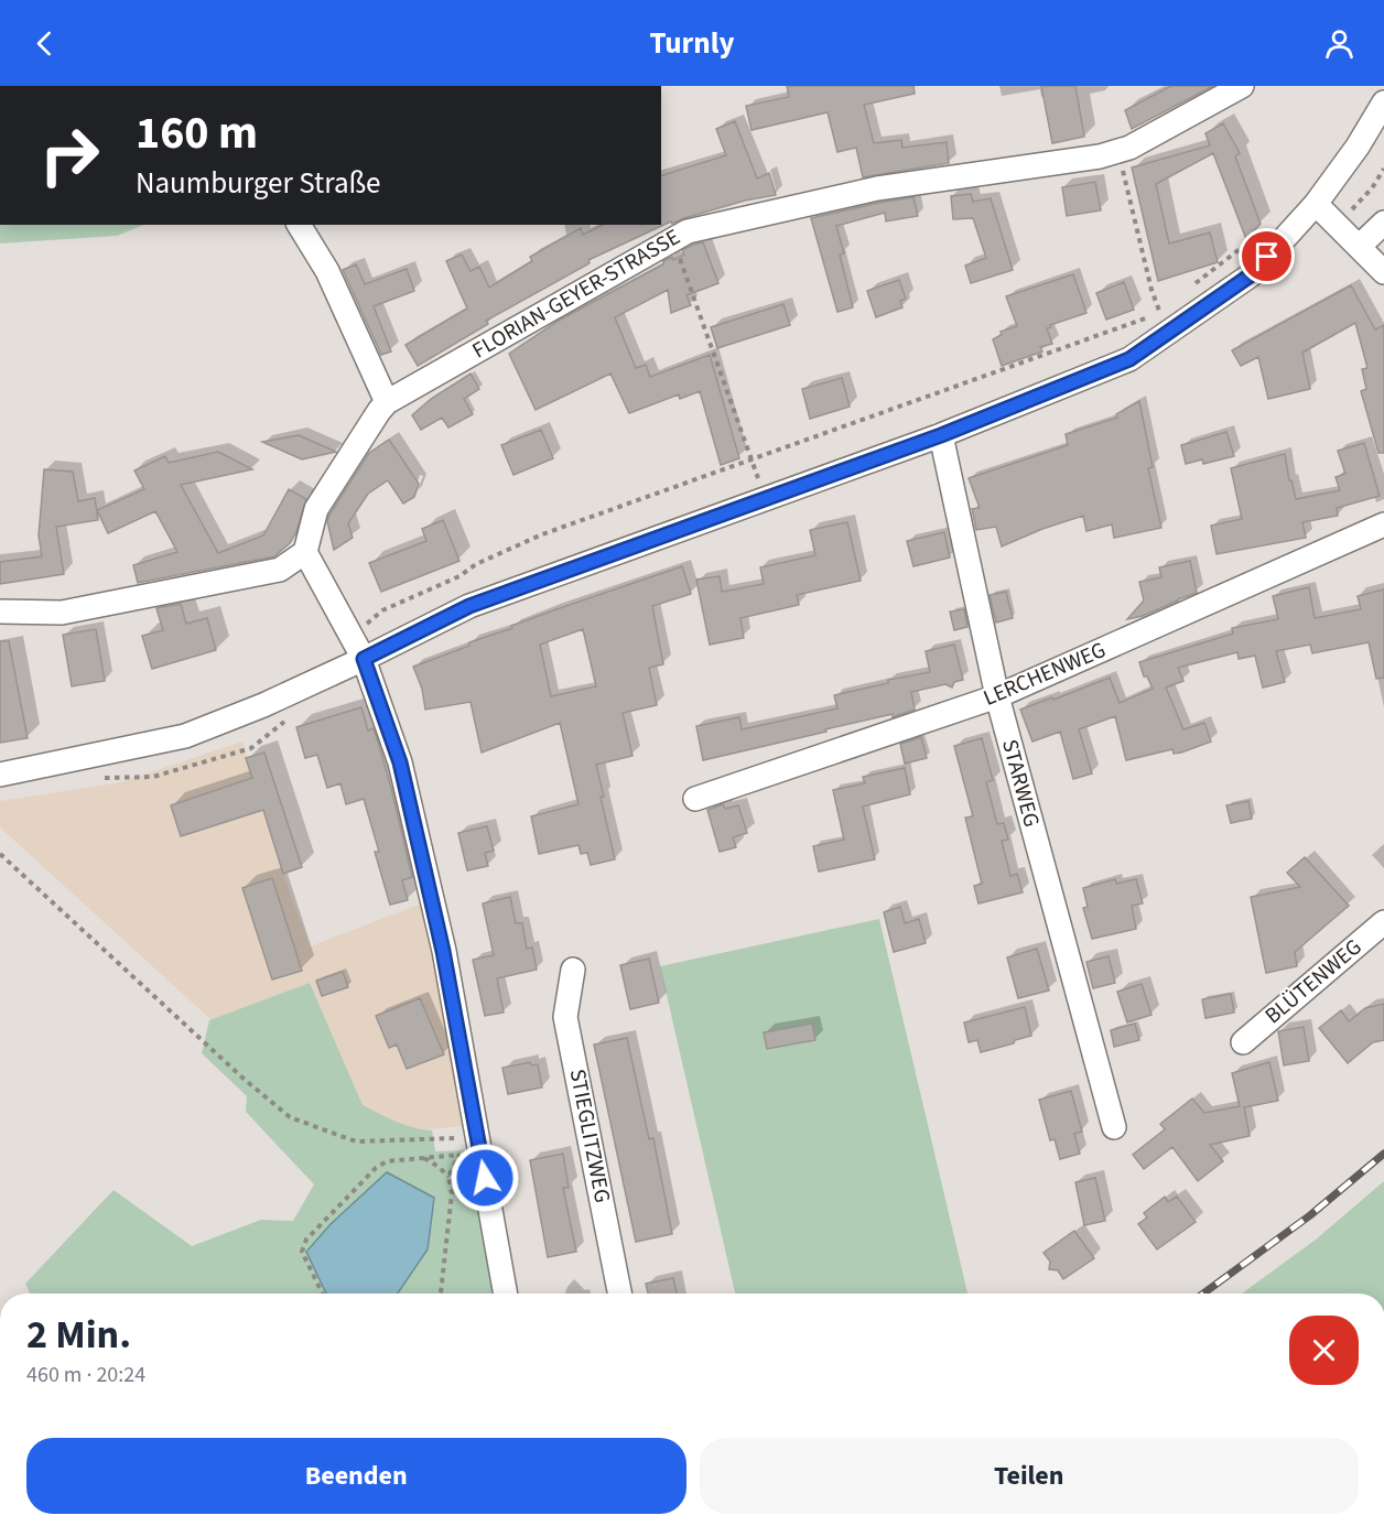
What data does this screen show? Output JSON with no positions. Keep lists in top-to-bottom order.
{
  "streets": {
    "street": [
      "FLORIAN-GEYER-STRASSE",
      "LERCHENWEG",
      "STARWEG",
      "BLÜTENWEG",
      "STIEGLITZWEG"
    ]
  },
  "crossings": [
    ["LERCHENWEG", "STARWEG"]
  ],
  "page": {
    "header": "Turnly",
    "turn": ["160 m", "Naumburger Straße"],
    "heading": ["2 Min.", "460 m · 20:24"],
    "buttons": ["Beenden", "Teilen"]
  }
}
